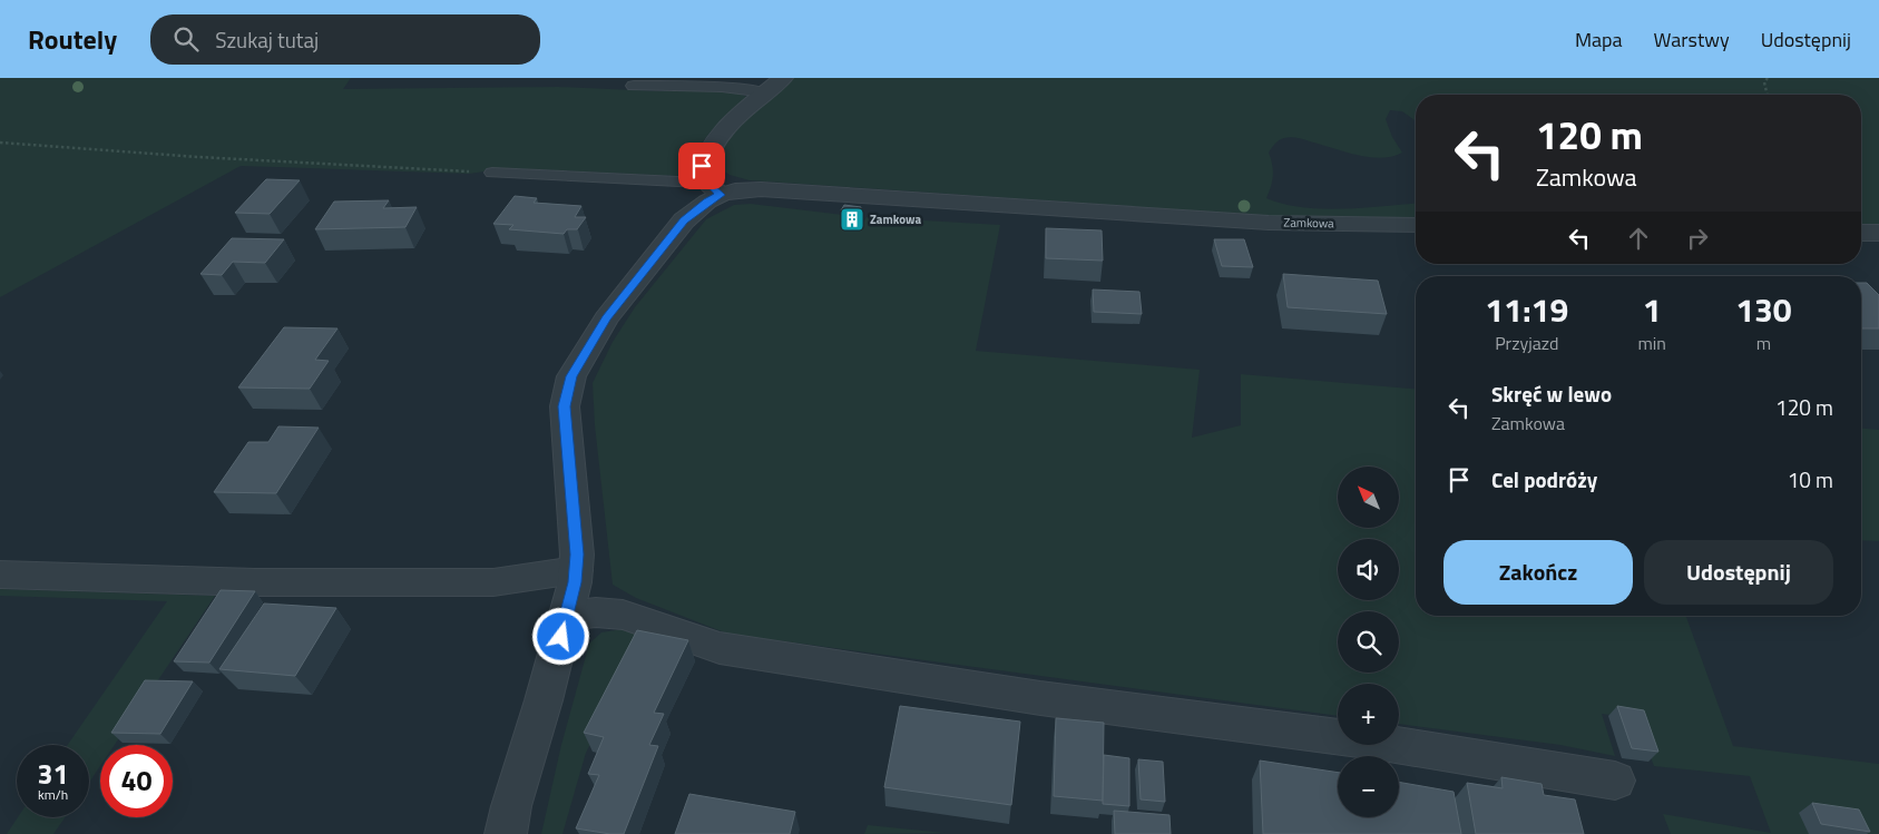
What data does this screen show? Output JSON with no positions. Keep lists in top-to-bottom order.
{
  "streets": {
    "street": ["Zamkowa"]
  },
  "places": {
    "building": ["Zamkowa"]
  },
  "north": "top left",
  "page": {
    "header": "Routely",
    "search": "Szukaj tutaj",
    "nav": ["Mapa", "Warstwy", "Udostępnij"],
    "turn": ["120 m", "Zamkowa"],
    "eta": [
      "11:19",
      "Przyjazd",
      "1",
      "min",
      "130",
      "m"
    ],
    "list": [
      {
        "name": "Skręć w lewo",
        "note": "Zamkowa",
        "value": "120 m"
      },
      {
        "name": "Cel podróży",
        "value": "10 m"
      }
    ],
    "map_buttons": ["+", "−"],
    "buttons": ["Zakończ", "Udostępnij"],
    "speed": "31 km/h",
    "limit": "40"
  }
}
